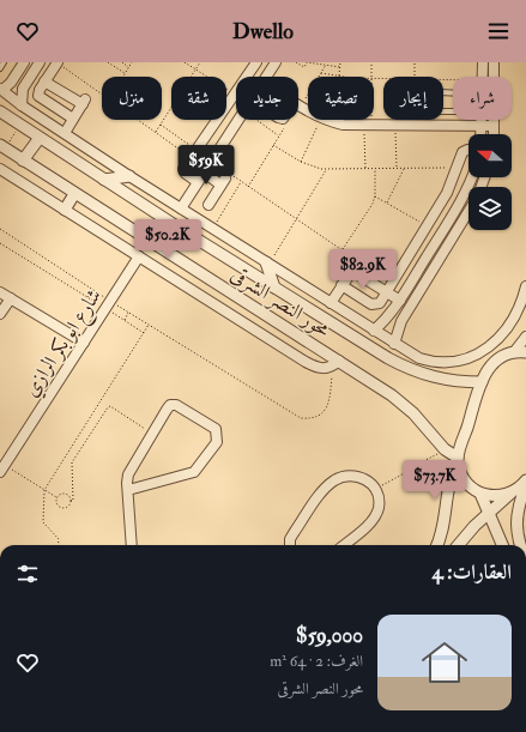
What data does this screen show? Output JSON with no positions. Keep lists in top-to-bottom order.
{
  "streets": {
    "street": ["محور النصر الشرقى", "شارع ابو بكر الرازي"]
  },
  "north": "left",
  "page": {
    "header": "Dwello",
    "chip": [
      "شراء",
      "إيجار",
      "تصفية",
      "جديد",
      "شقة",
      "منزل"
    ],
    "price": [
      "$59K",
      "$50.2K",
      "$82.9K",
      "$73.7K"
    ],
    "heading": "العقارات: 4",
    "list": [
      {
        "name": "$59,000",
        "note": "الغرف: 2 · 64 m² · محور النصر الشرقى"
      }
    ]
  }
}
